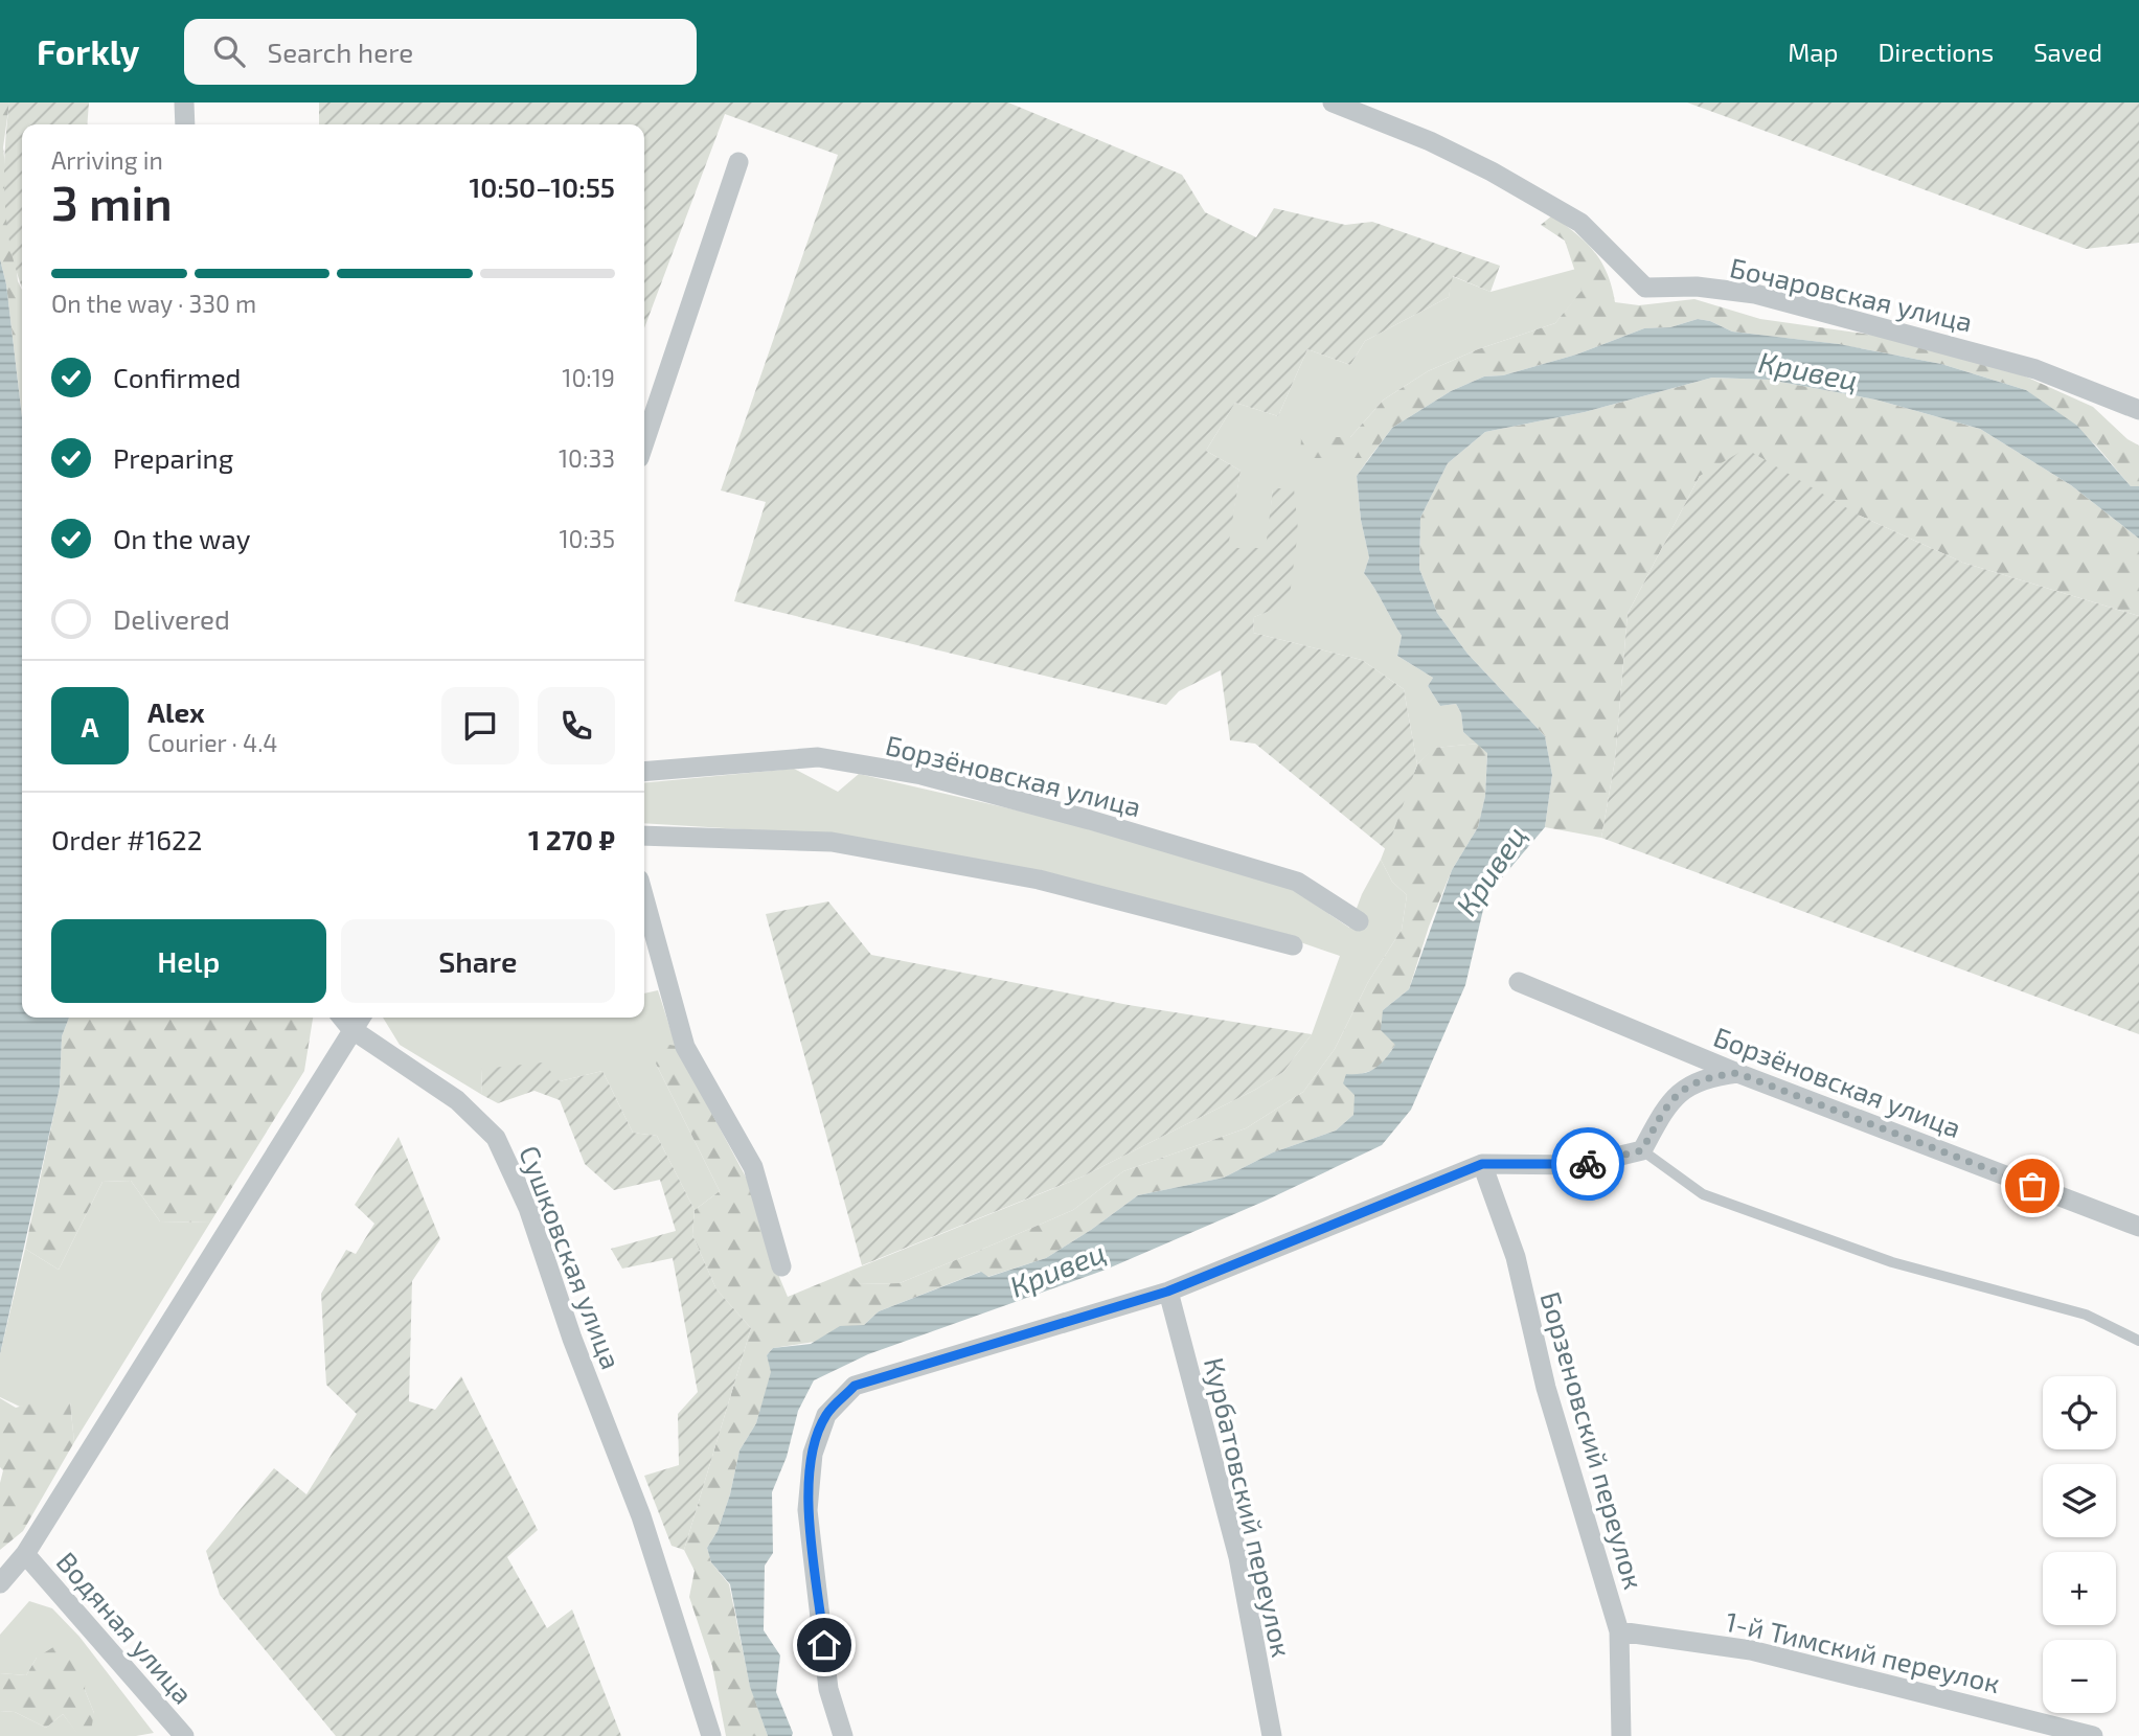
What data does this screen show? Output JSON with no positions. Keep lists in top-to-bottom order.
{
  "streets": {
    "street": [
      "Бочаровская улица",
      "Борзёновская улица",
      "Сушковская улица",
      "Борзеновский переулок",
      "Курбатовский переулок",
      "Водяная улица",
      "1-й Тимский переулок"
    ]
  },
  "crossings": [
    ["Борзеновский переулок", "1-й Тимский переулок"]
  ],
  "water": ["Кривец"],
  "page": {
    "header": "Forkly",
    "search": "Search here",
    "nav": ["Map", "Directions", "Saved"],
    "heading": ["3 min", "Arriving in", "10:50–10:55"],
    "panel": [
      "Alex",
      "Courier · 4.4",
      "Order #1622",
      "1 270 ₽"
    ],
    "bar": "On the way · 330 m",
    "list": [
      ["Confirmed", "10:19"],
      ["Preparing", "10:33"],
      ["On the way", "10:35"],
      "Delivered"
    ],
    "round": "A",
    "buttons": ["Help", "Share"],
    "map_buttons": ["+", "−"]
  }
}
